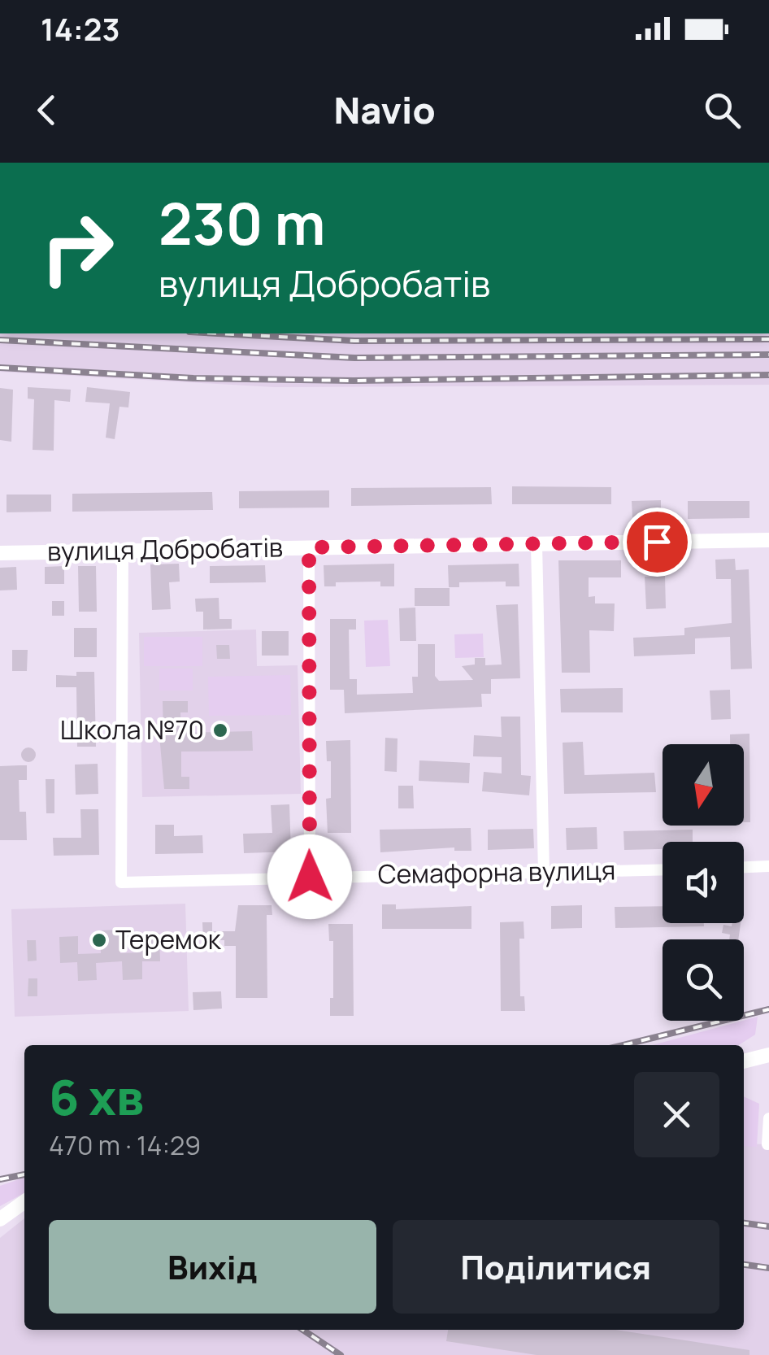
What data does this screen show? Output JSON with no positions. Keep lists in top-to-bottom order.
{
  "streets": {
    "street": ["вулиця Добробатів", "Семафорна вулиця"]
  },
  "crossings": [
    ["вулиця Добробатів", "Семафорна вулиця"]
  ],
  "places": ["Школа №70", "Теремок"],
  "north": "bottom",
  "page": {
    "status": "14:23",
    "header": "Navio",
    "turn": ["230 m", "вулиця Добробатів"],
    "heading": ["6 хв", "470 m · 14:29"],
    "buttons": ["Вихід", "Поділитися"]
  }
}
